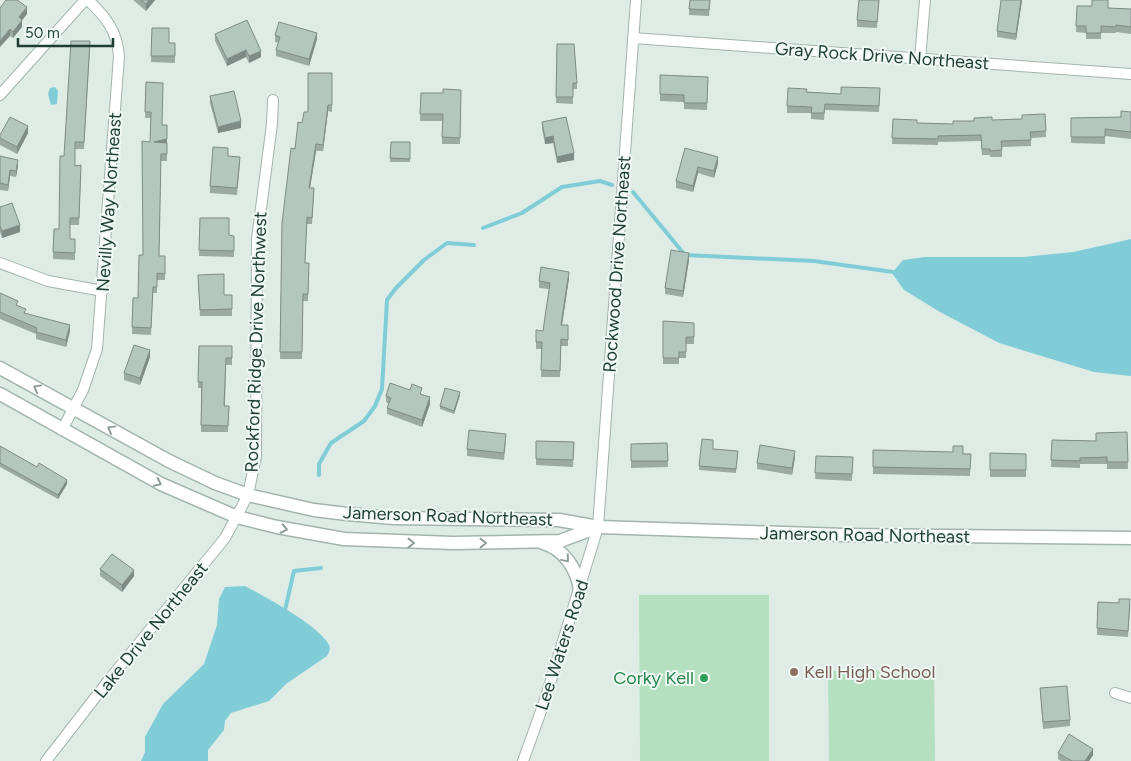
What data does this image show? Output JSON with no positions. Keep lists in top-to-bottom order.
{
  "streets": {
    "street": [
      "Gray Rock Drive Northeast",
      "Nevilly Way Northeast",
      "Rockwood Drive Northeast",
      "Rockford Ridge Drive Northwest",
      "Jamerson Road Northeast",
      "Lake Drive Northeast",
      "Lee Waters Road"
    ]
  },
  "crossings": [
    ["Gray Rock Drive Northeast", "Rockwood Drive Northeast"],
    ["Nevilly Way Northeast", "Jamerson Road Northeast"],
    ["Rockwood Drive Northeast", "Jamerson Road Northeast"],
    ["Rockwood Drive Northeast", "Lee Waters Road"],
    ["Rockford Ridge Drive Northwest", "Jamerson Road Northeast"],
    ["Rockford Ridge Drive Northwest", "Lake Drive Northeast"],
    ["Jamerson Road Northeast", "Lake Drive Northeast"],
    ["Jamerson Road Northeast", "Lee Waters Road"]
  ],
  "places": ["Kell High School", "Corky Kell"],
  "scale_bar": "50 m"
}
